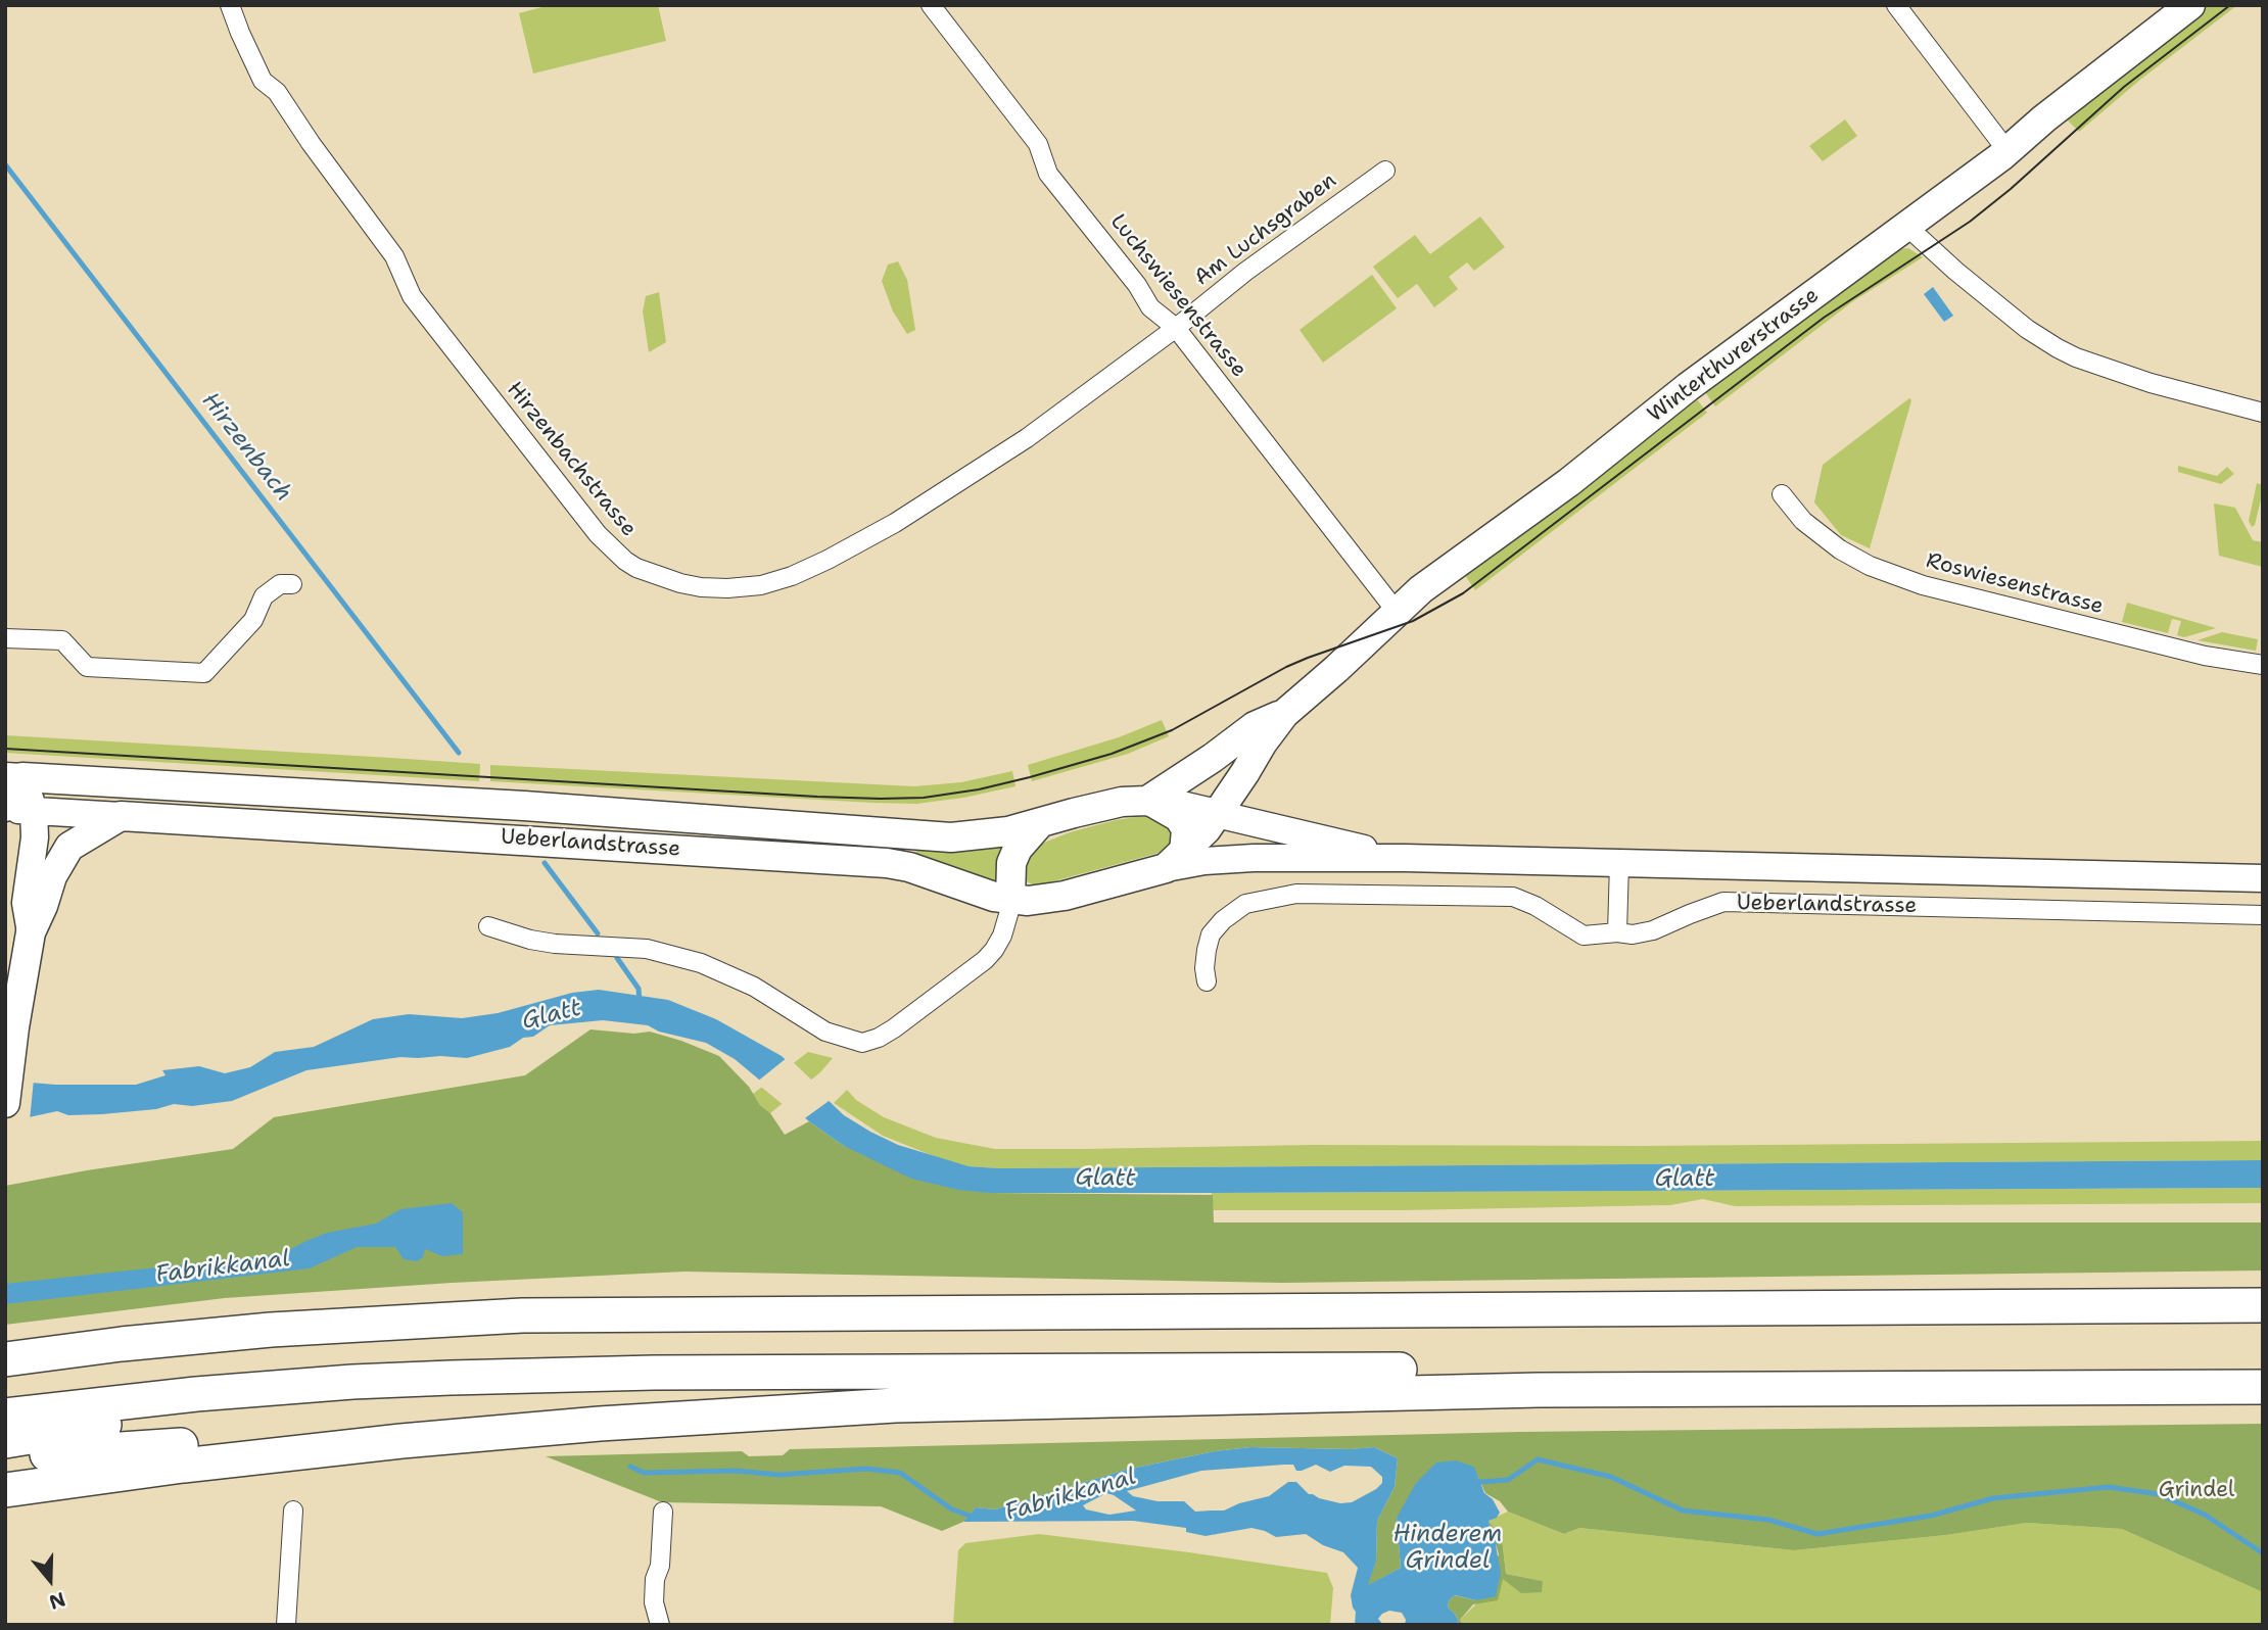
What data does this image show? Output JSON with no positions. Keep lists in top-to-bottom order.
{
  "streets": {
    "main road": ["Winterthurerstrasse", "Ueberlandstrasse"],
    "street": [
      "Am Luchsgraben",
      "Luchswiesenstrasse",
      "Hirzenbachstrasse",
      "Roswiesenstrasse"
    ]
  },
  "crossings": [
    ["Am Luchsgraben", "Luchswiesenstrasse"],
    ["Am Luchsgraben", "Hirzenbachstrasse"],
    ["Luchswiesenstrasse", "Winterthurerstrasse"],
    ["Luchswiesenstrasse", "Hirzenbachstrasse"],
    ["Winterthurerstrasse", "Ueberlandstrasse"]
  ],
  "water": [
    "Hirzenbach",
    "Glatt",
    "Fabrikkanal",
    "Hinderem Grindel"
  ],
  "parks": ["Grindel"],
  "north": "bottom"
}
